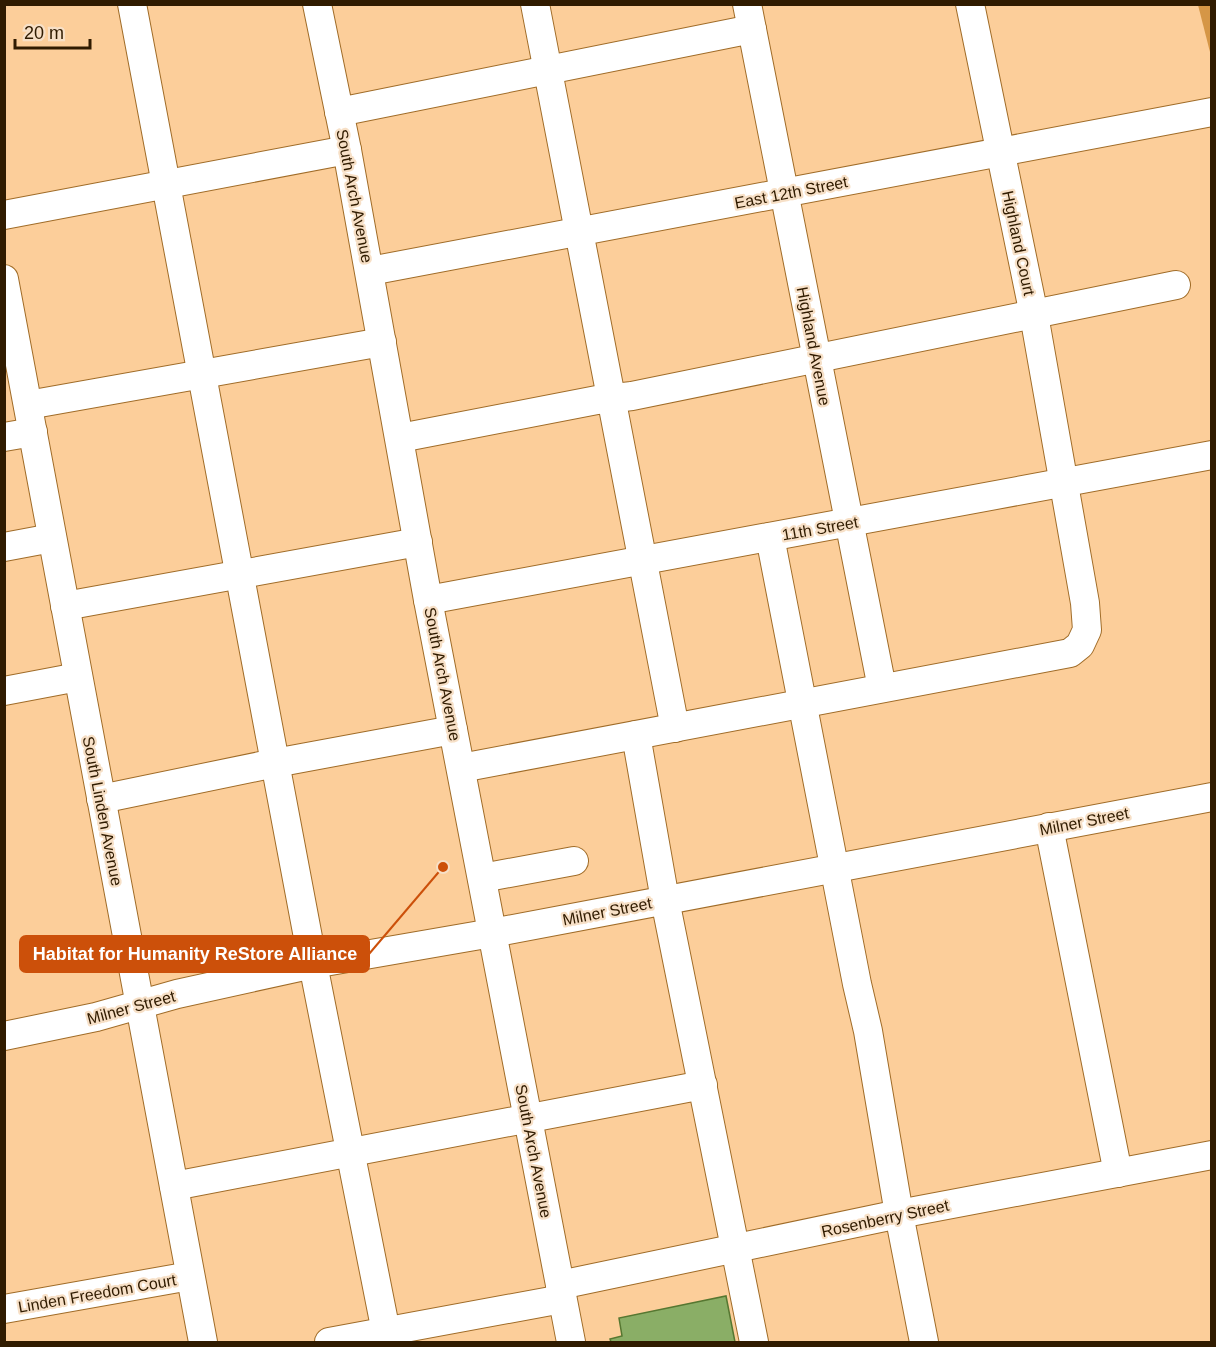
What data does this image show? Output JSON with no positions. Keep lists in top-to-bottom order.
{
  "streets": {
    "street": [
      "East 12th Street",
      "South Arch Avenue",
      "Highland Court",
      "Highland Avenue",
      "11th Street",
      "South Linden Avenue",
      "Milner Street",
      "Rosenberry Street",
      "Linden Freedom Court"
    ]
  },
  "crossings": [
    ["East 12th Street", "South Arch Avenue"],
    ["East 12th Street", "Highland Court"],
    ["East 12th Street", "Highland Avenue"],
    ["South Arch Avenue", "Highland Court"],
    ["South Arch Avenue", "11th Street"],
    ["South Arch Avenue", "Milner Street"],
    ["South Arch Avenue", "Rosenberry Street"],
    ["Highland Court", "Highland Avenue"],
    ["Highland Court", "11th Street"],
    ["Highland Avenue", "11th Street"],
    ["South Linden Avenue", "Milner Street"],
    ["South Linden Avenue", "Linden Freedom Court"]
  ],
  "places": ["Habitat for Humanity ReStore Alliance"],
  "scale_bar": "20 m"
}
